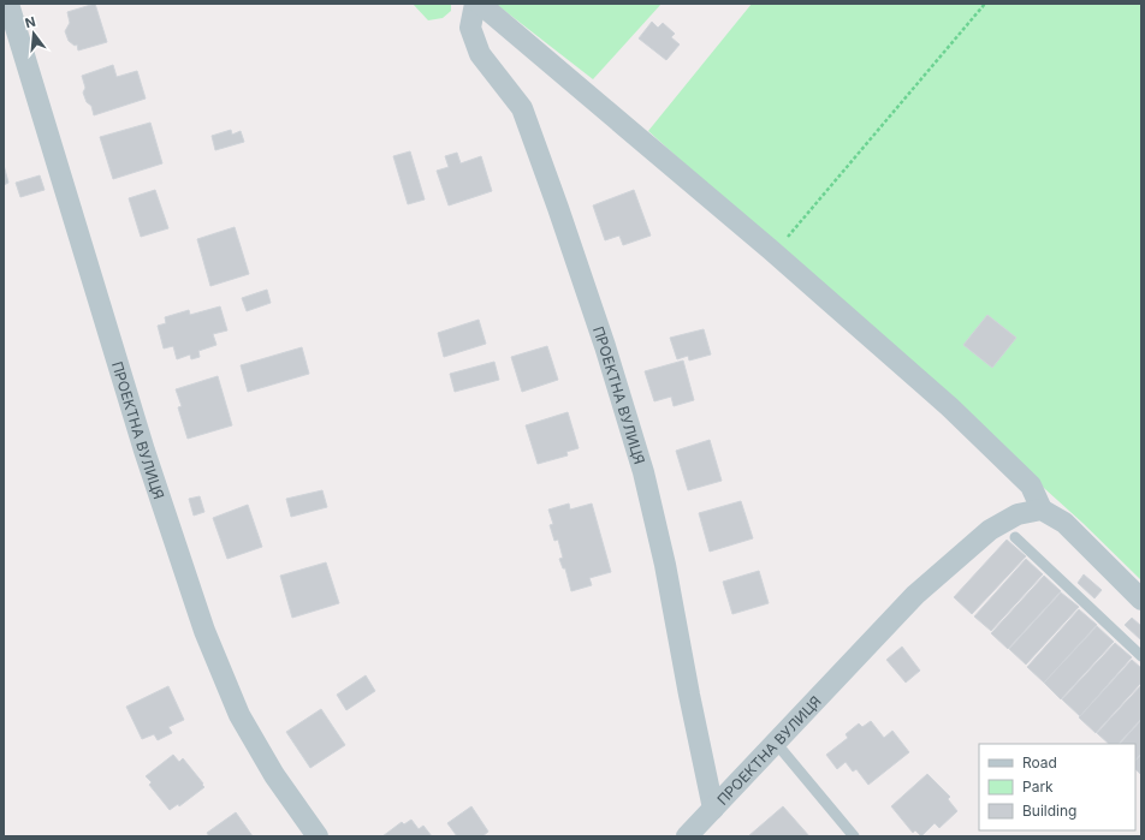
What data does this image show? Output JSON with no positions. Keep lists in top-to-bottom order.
{
  "streets": {
    "street": ["ПРОЕКТНА ВУЛИЦЯ"]
  },
  "legend": ["Road", "Park", "Building"],
  "north": "top"
}
